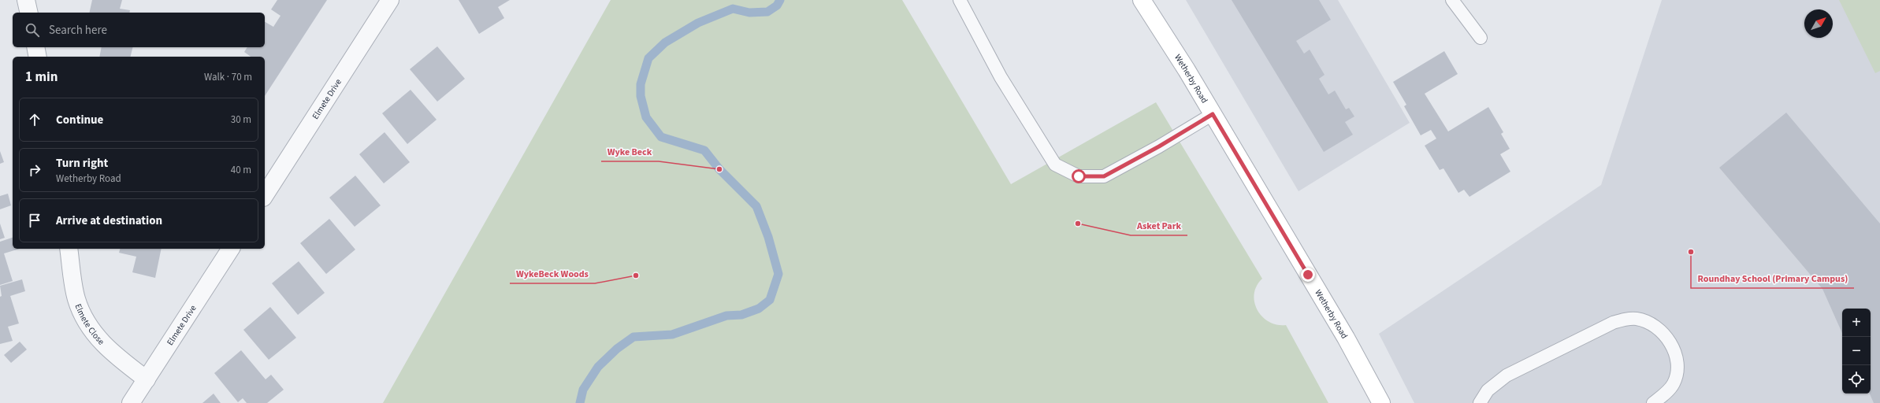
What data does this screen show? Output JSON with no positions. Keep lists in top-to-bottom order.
{
  "streets": {
    "street": ["Wetherby Road", "Elmete Drive", "Elmete Close"]
  },
  "crossings": [
    ["Elmete Drive", "Elmete Close"]
  ],
  "places": [
    "Wyke Beck",
    "Asket Park",
    "Roundhay School (Primary Campus)",
    "WykeBeck Woods"
  ],
  "north": "top right",
  "page": {
    "search": "Search here",
    "heading": ["1 min", "Walk · 70 m"],
    "list": [
      ["Continue", "30 m"],
      ["Turn right", "Wetherby Road", "40 m"],
      "Arrive at destination"
    ],
    "map_buttons": ["+", "−"]
  }
}
